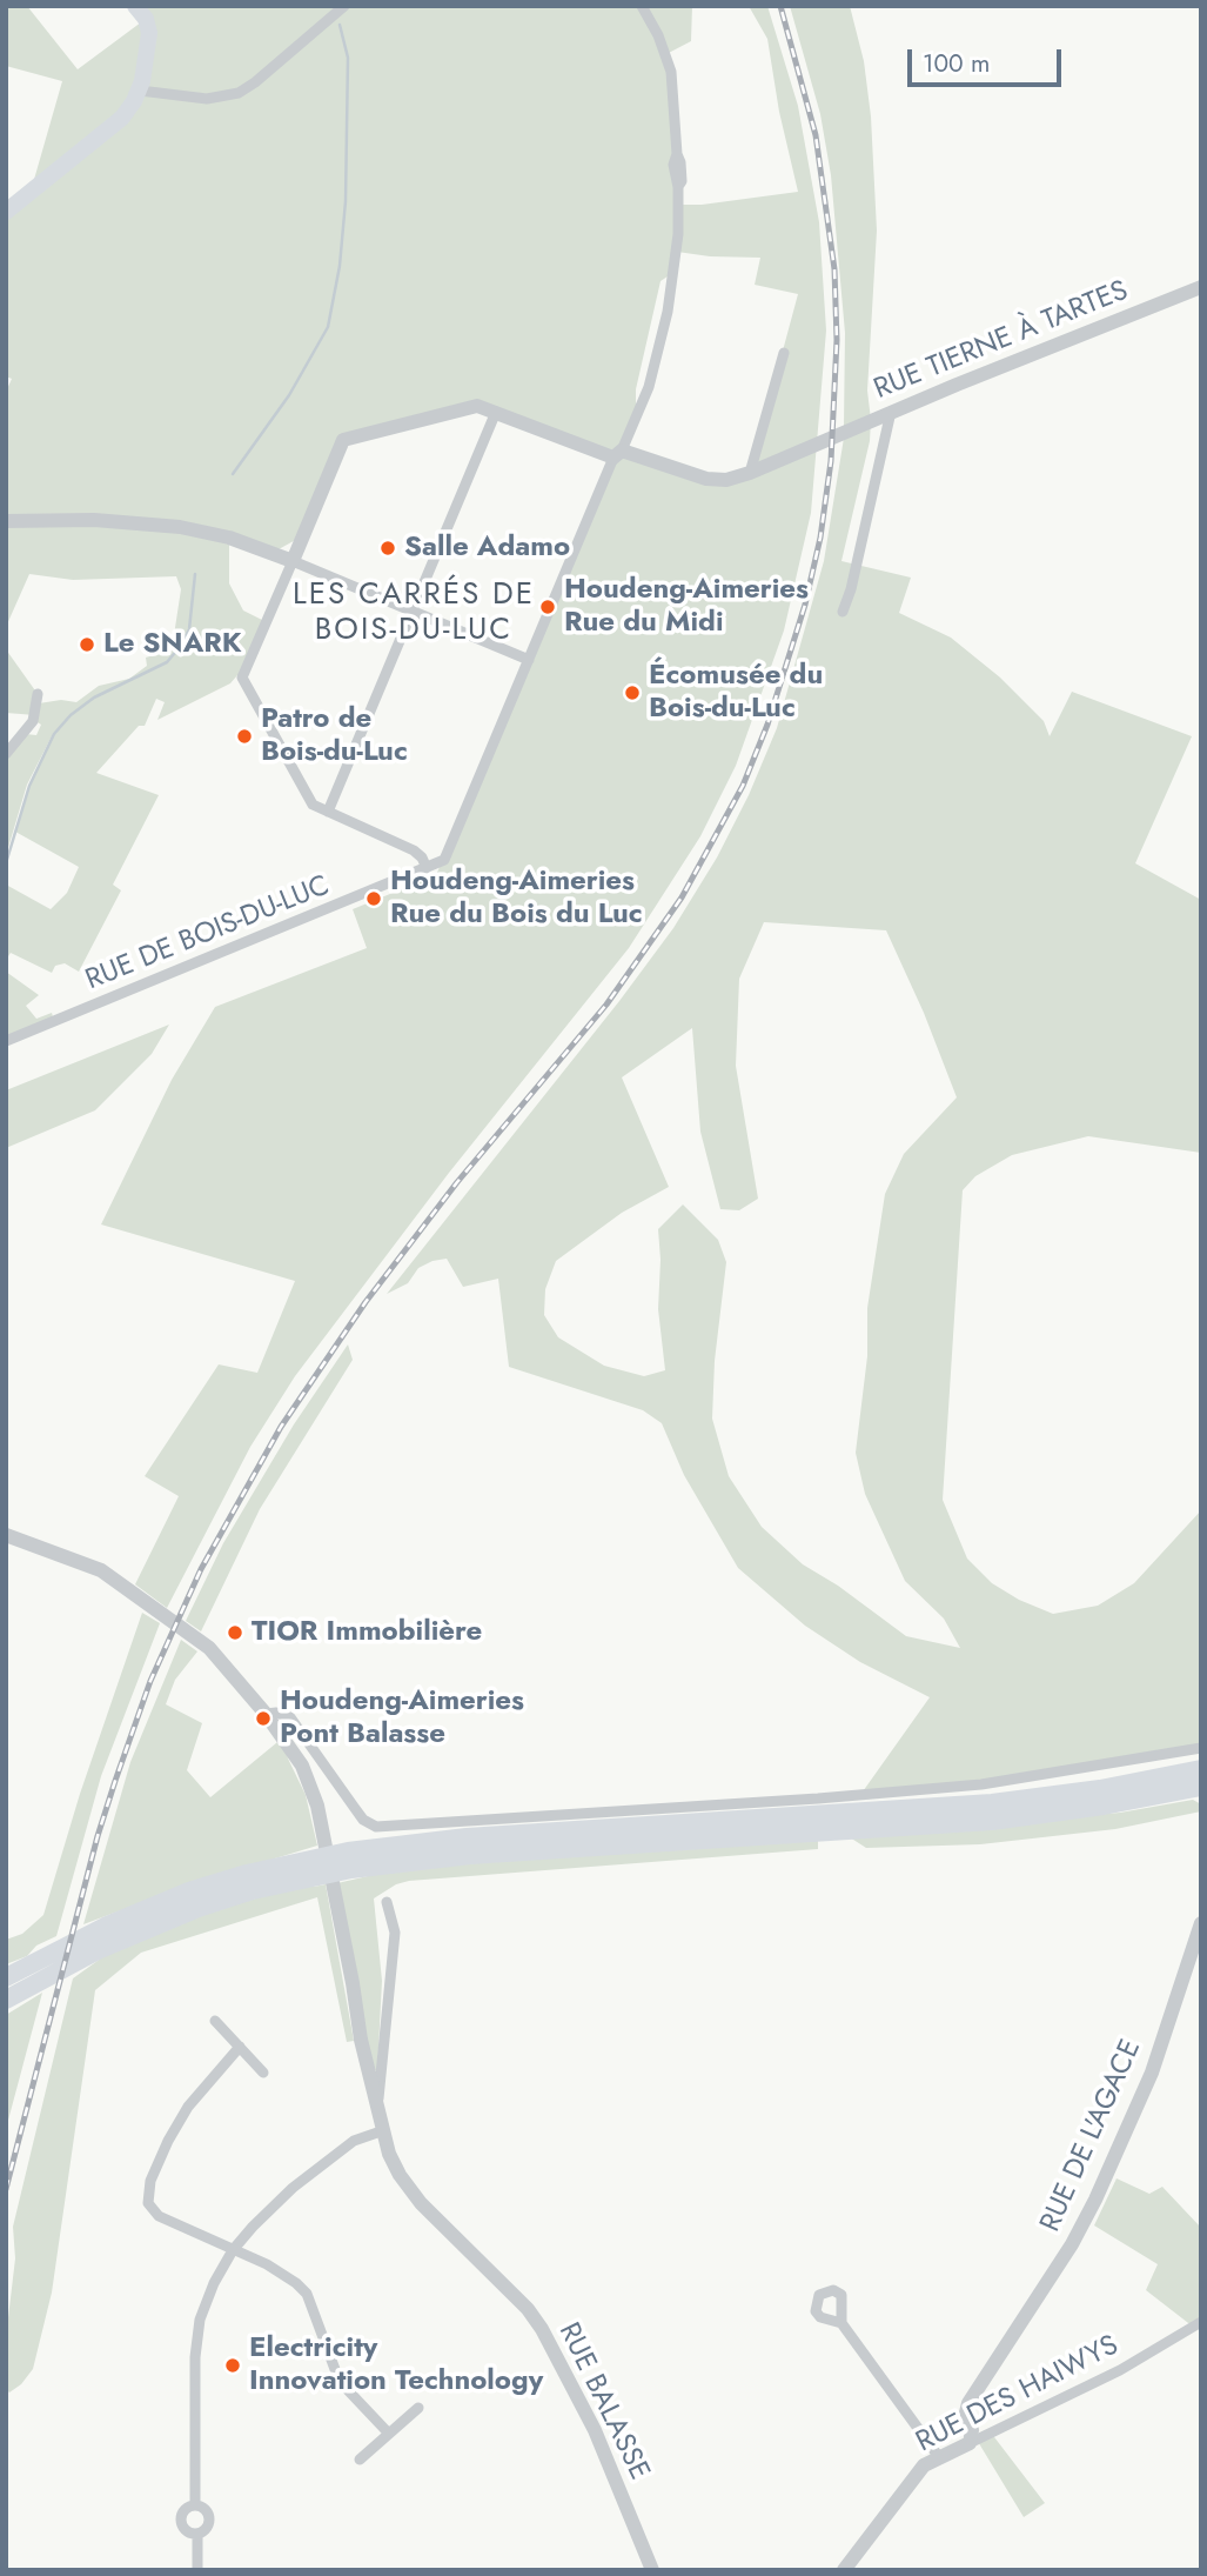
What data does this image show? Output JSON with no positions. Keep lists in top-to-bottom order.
{
  "streets": {
    "street": [
      "RUE TIERNE À TARTES",
      "RUE DE BOIS-DU-LUC",
      "RUE DE L'AGACE",
      "RUE DES HAIWYS",
      "RUE BALASSE"
    ]
  },
  "crossings": [
    ["RUE DE L'AGACE", "RUE DES HAIWYS"]
  ],
  "districts": ["LES CARRÉS DE BOIS-DU-LUC"],
  "places": [
    "Salle Adamo",
    "Houdeng-Aimeries Rue du Midi",
    "Le SNARK",
    "Écomusée du Bois-du-Luc",
    "Patro de Bois-du-Luc",
    "Houdeng-Aimeries Rue du Bois du Luc",
    "TIOR Immobilière",
    "Houdeng-Aimeries Pont Balasse",
    "Electricity Innovation Technology"
  ],
  "scale_bar": "100 m"
}
